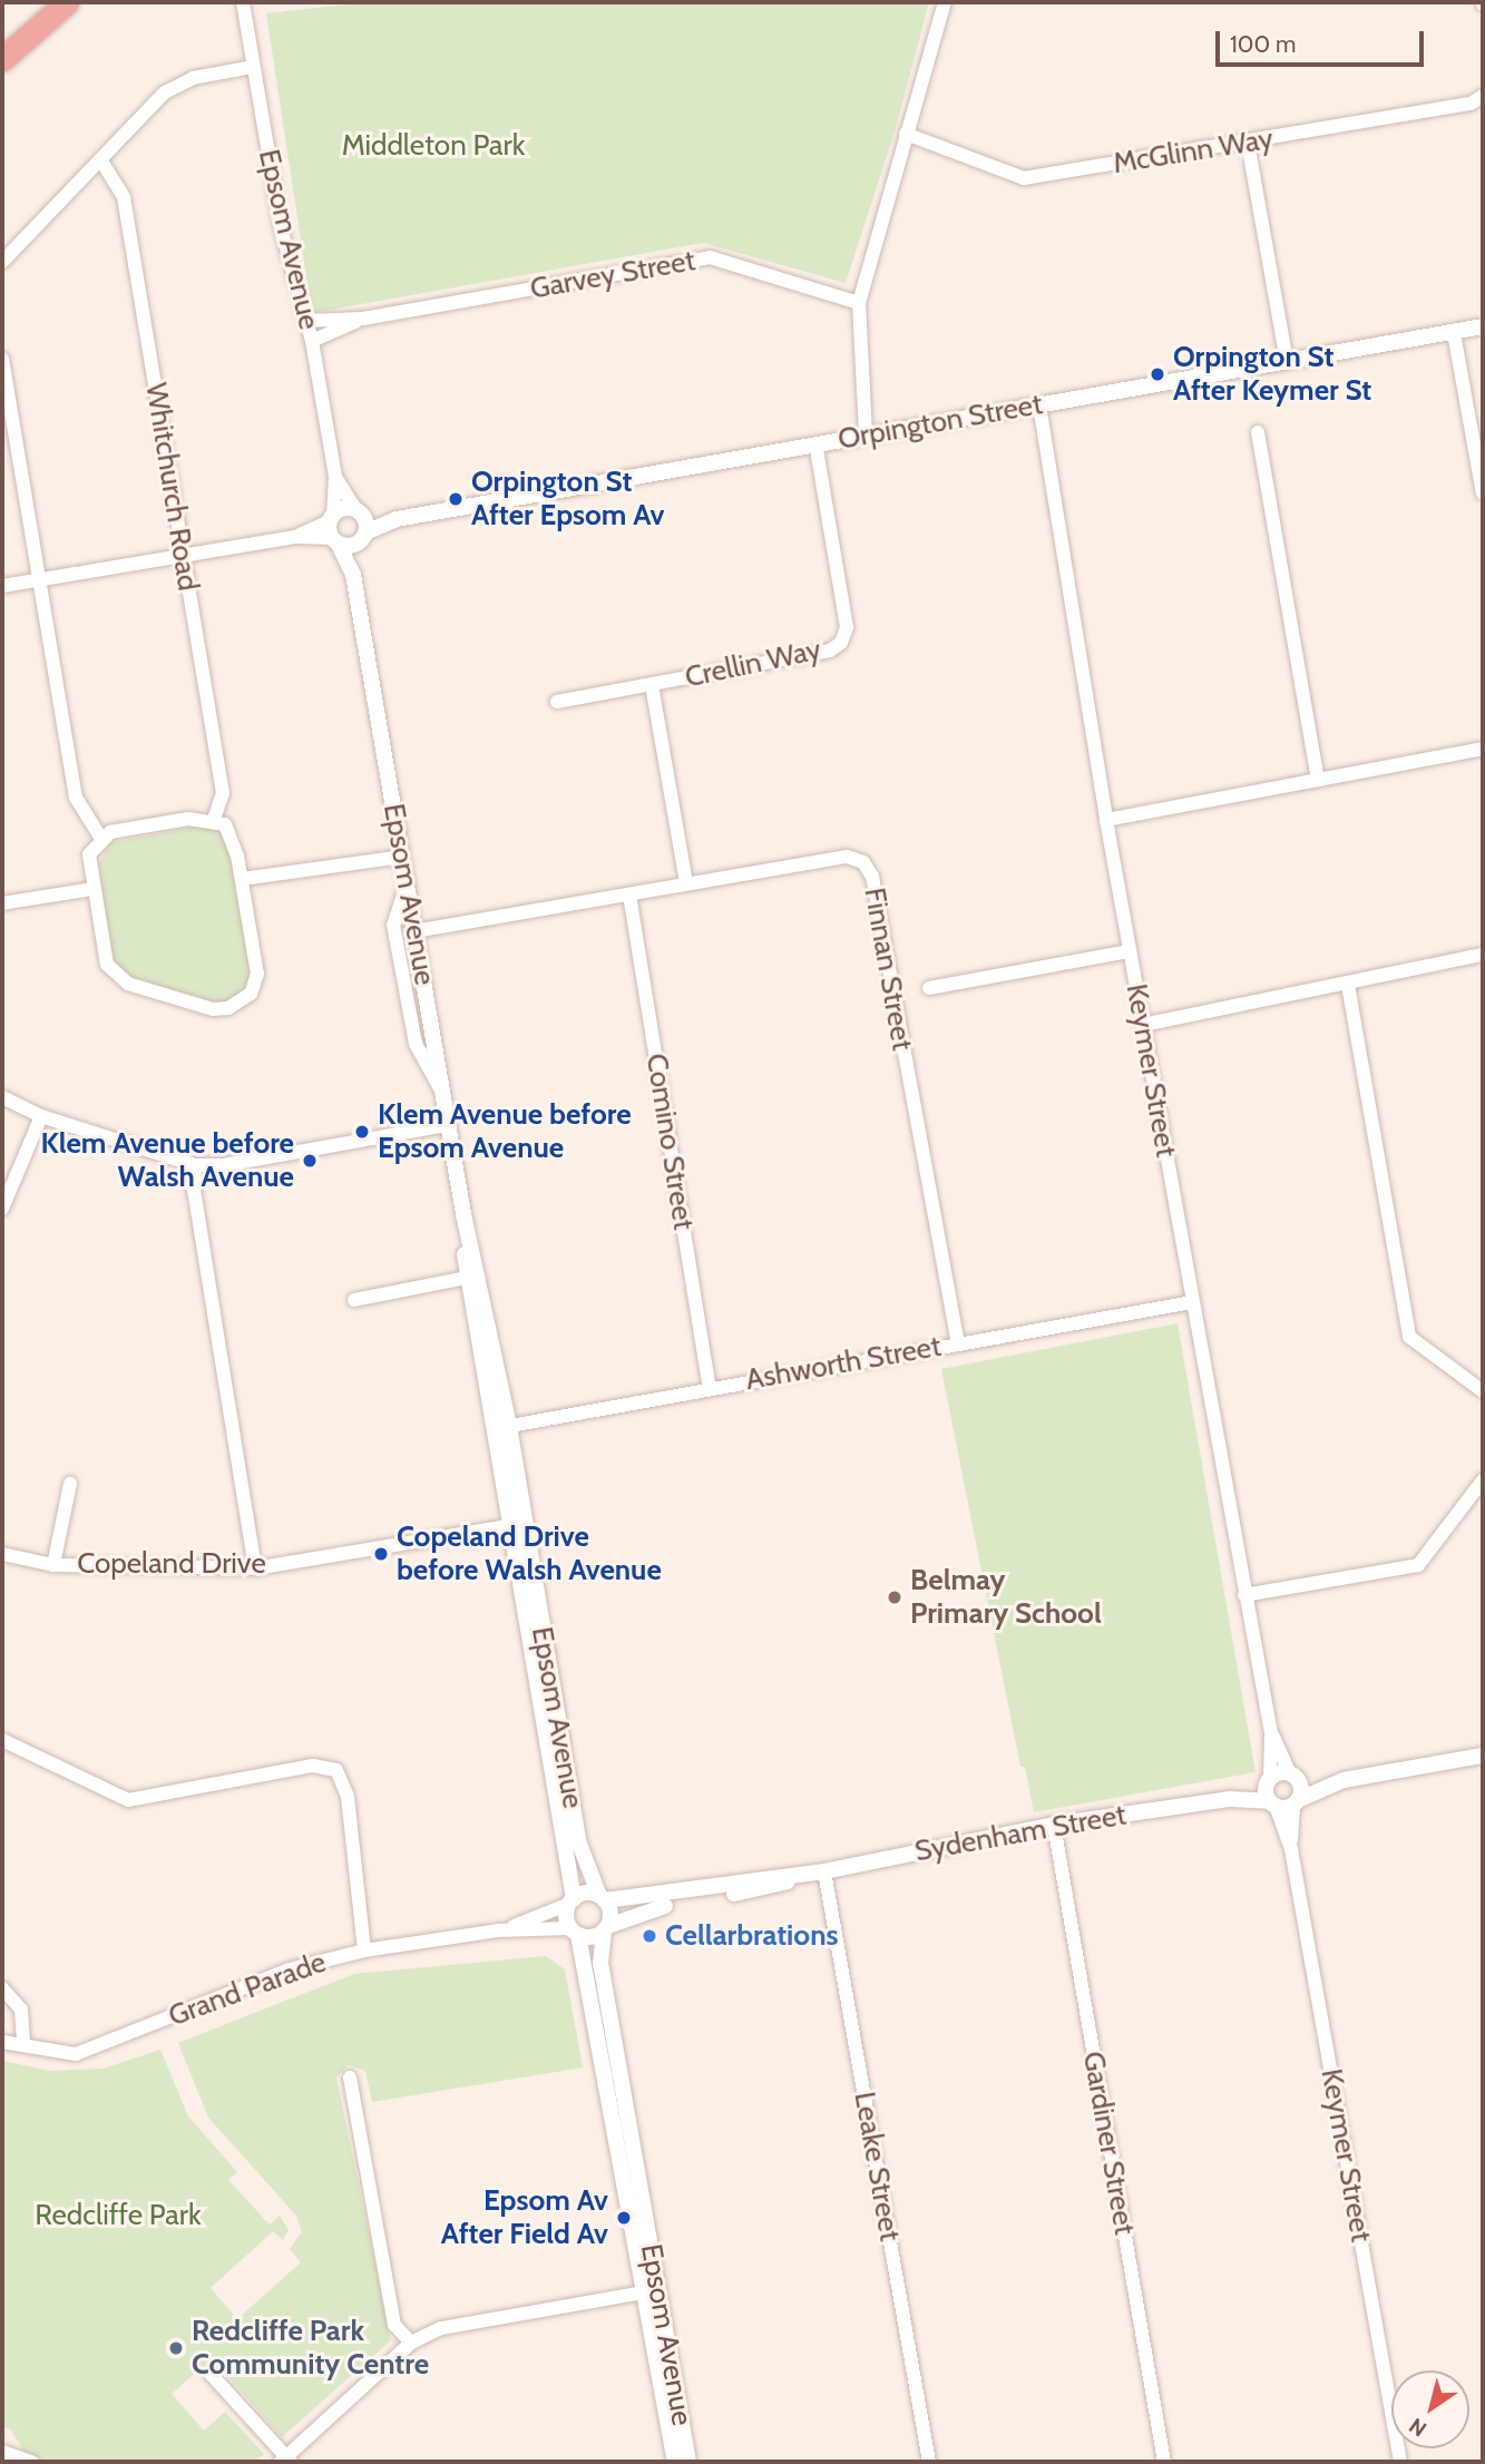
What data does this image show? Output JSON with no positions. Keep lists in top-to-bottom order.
{
  "streets": {
    "street": [
      "McGlinn Way",
      "Epsom Avenue",
      "Garvey Street",
      "Orpington Street",
      "Whitchurch Road",
      "Crellin Way",
      "Finnan Street",
      "Keymer Street",
      "Comino Street",
      "Ashworth Street",
      "Copeland Drive",
      "Sydenham Street",
      "Grand Parade",
      "Gardiner Street",
      "Leake Street"
    ]
  },
  "crossings": [
    ["Epsom Avenue", "Garvey Street"],
    ["Epsom Avenue", "Orpington Street"],
    ["Epsom Avenue", "Finnan Street"],
    ["Epsom Avenue", "Ashworth Street"],
    ["Epsom Avenue", "Copeland Drive"],
    ["Epsom Avenue", "Sydenham Street"],
    ["Epsom Avenue", "Grand Parade"],
    ["Orpington Street", "Crellin Way"],
    ["Orpington Street", "Keymer Street"],
    ["Finnan Street", "Comino Street"],
    ["Finnan Street", "Ashworth Street"],
    ["Keymer Street", "Ashworth Street"],
    ["Keymer Street", "Sydenham Street"],
    ["Comino Street", "Ashworth Street"],
    ["Sydenham Street", "Grand Parade"],
    ["Sydenham Street", "Gardiner Street"],
    ["Sydenham Street", "Leake Street"]
  ],
  "parks": ["Middleton Park", "Redcliffe Park"],
  "places": [
    "Orpington St After Keymer St",
    "Orpington St After Epsom Av",
    "Klem Avenue before Epsom Avenue",
    "Klem Avenue before Walsh Avenue",
    "Copeland Drive before Walsh Avenue",
    "Belmay Primary School",
    "Cellarbrations",
    "Epsom Av After Field Av",
    "Redcliffe Park Community Centre"
  ],
  "scale_bar": "100 m",
  "north": "bottom left"
}
